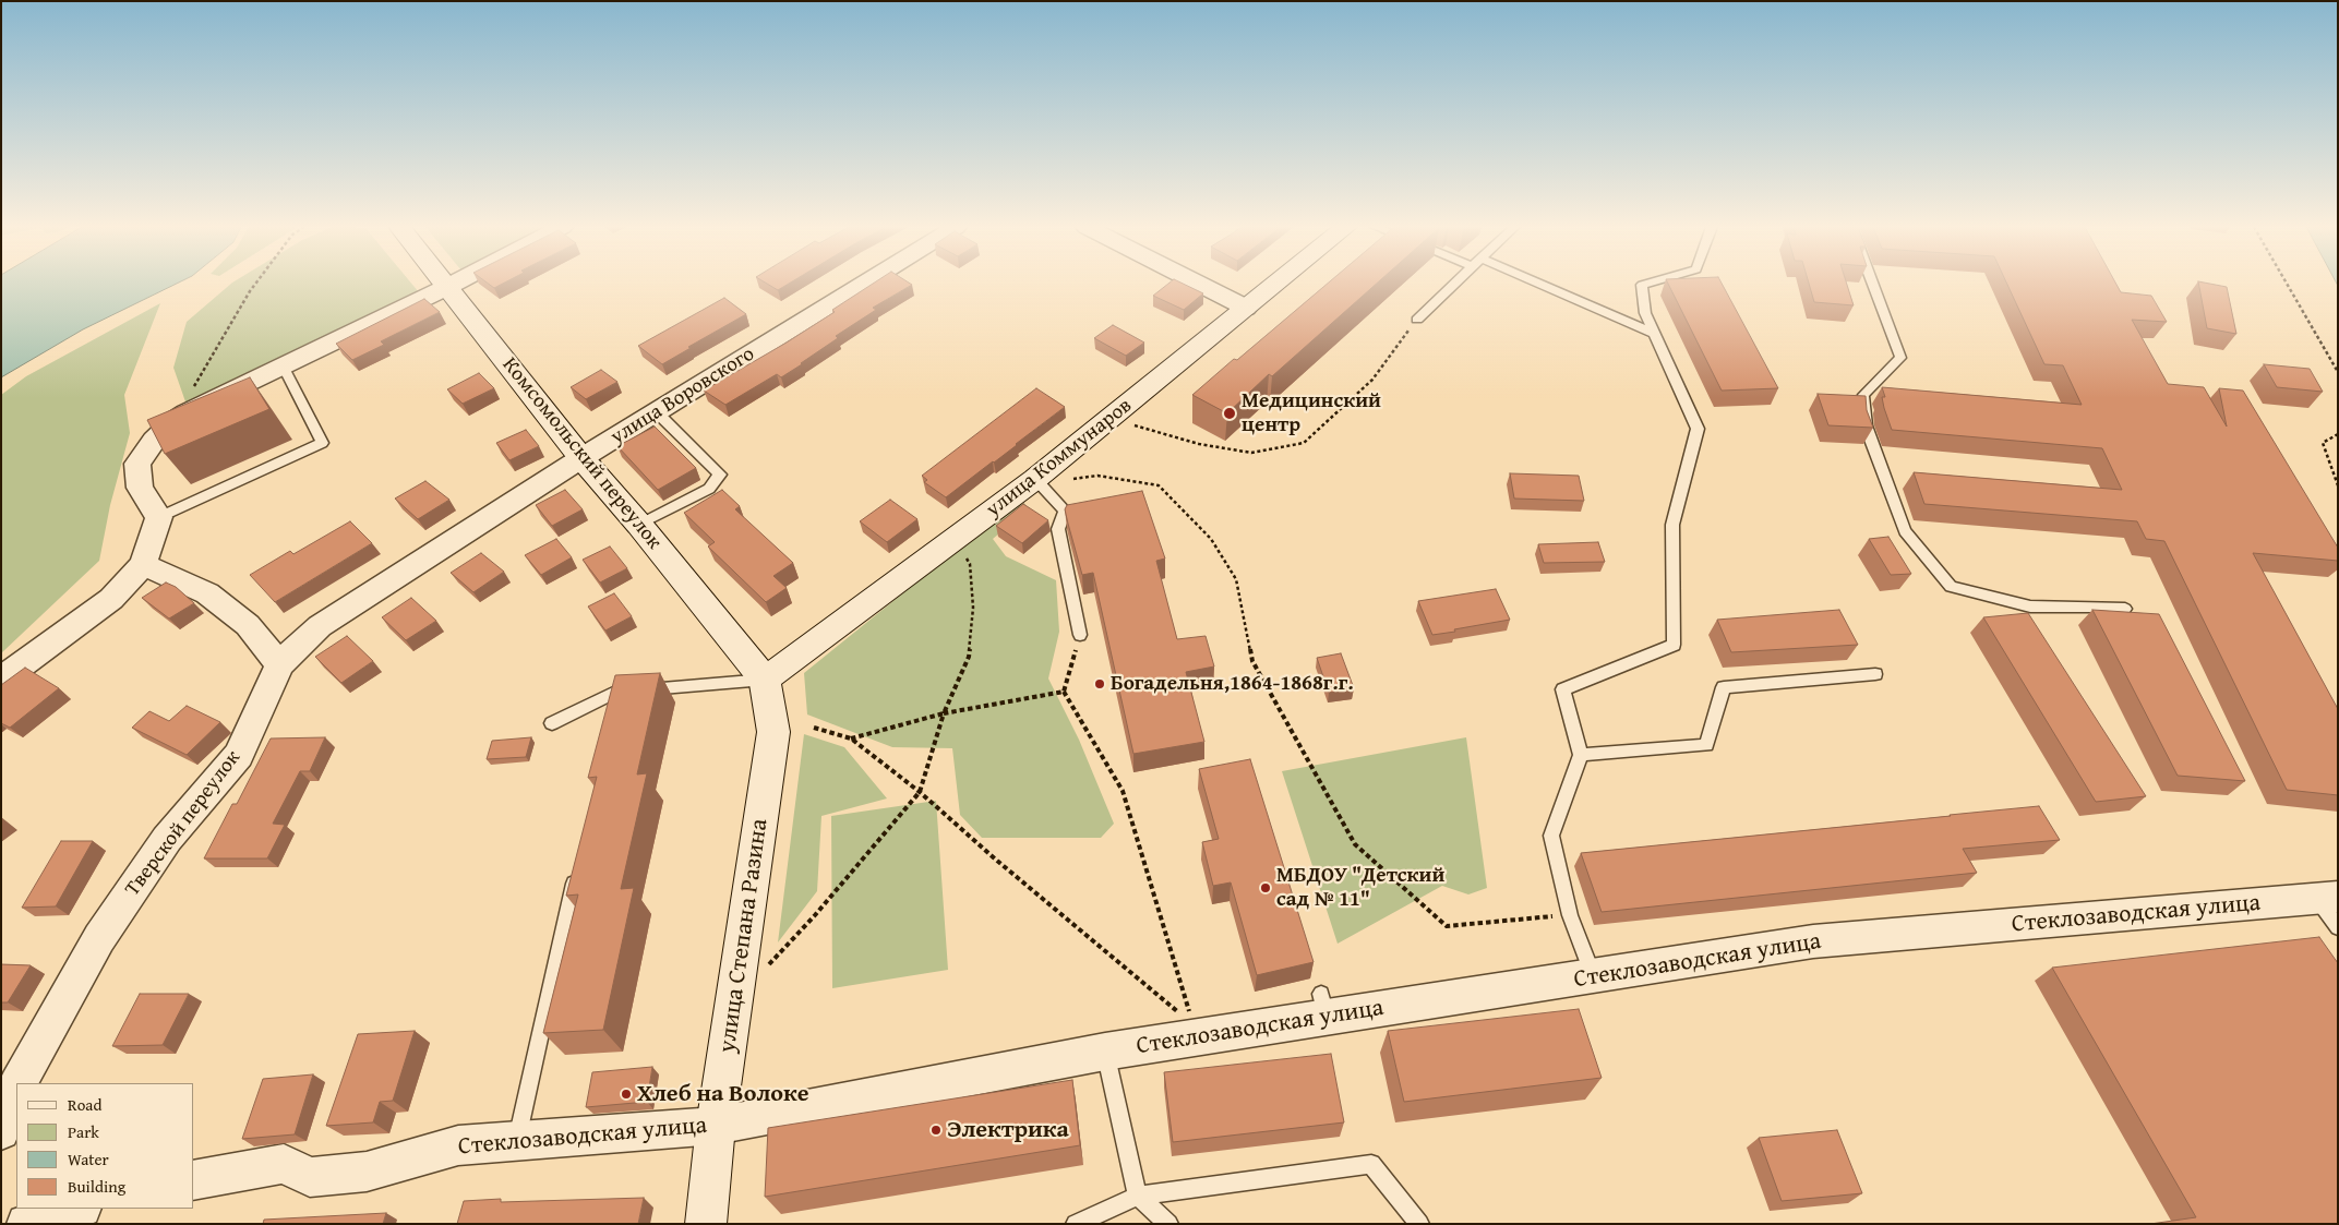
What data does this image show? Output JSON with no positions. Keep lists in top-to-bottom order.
{
  "streets": {
    "street": [
      "улица Воровского",
      "Комсомольский переулок",
      "улица Коммунаров",
      "Тверской переулок",
      "Стеклозаводская улица",
      "улица Степана Разина"
    ]
  },
  "crossings": [
    ["улица Воровского", "Комсомольский переулок"],
    ["улица Воровского", "Тверской переулок"],
    ["Комсомольский переулок", "улица Коммунаров"],
    ["Комсомольский переулок", "улица Степана Разина"],
    ["улица Коммунаров", "улица Степана Разина"],
    ["Стеклозаводская улица", "улица Степана Разина"]
  ],
  "places": [
    "Медицинский центр",
    "Богадельня,1864-1868г.г.",
    "МБДОУ \"Детский сад № 11\"",
    "Хлеб на Волоке",
    "Электрика"
  ],
  "legend": [
    "Road",
    "Park",
    "Water",
    "Building"
  ]
}
